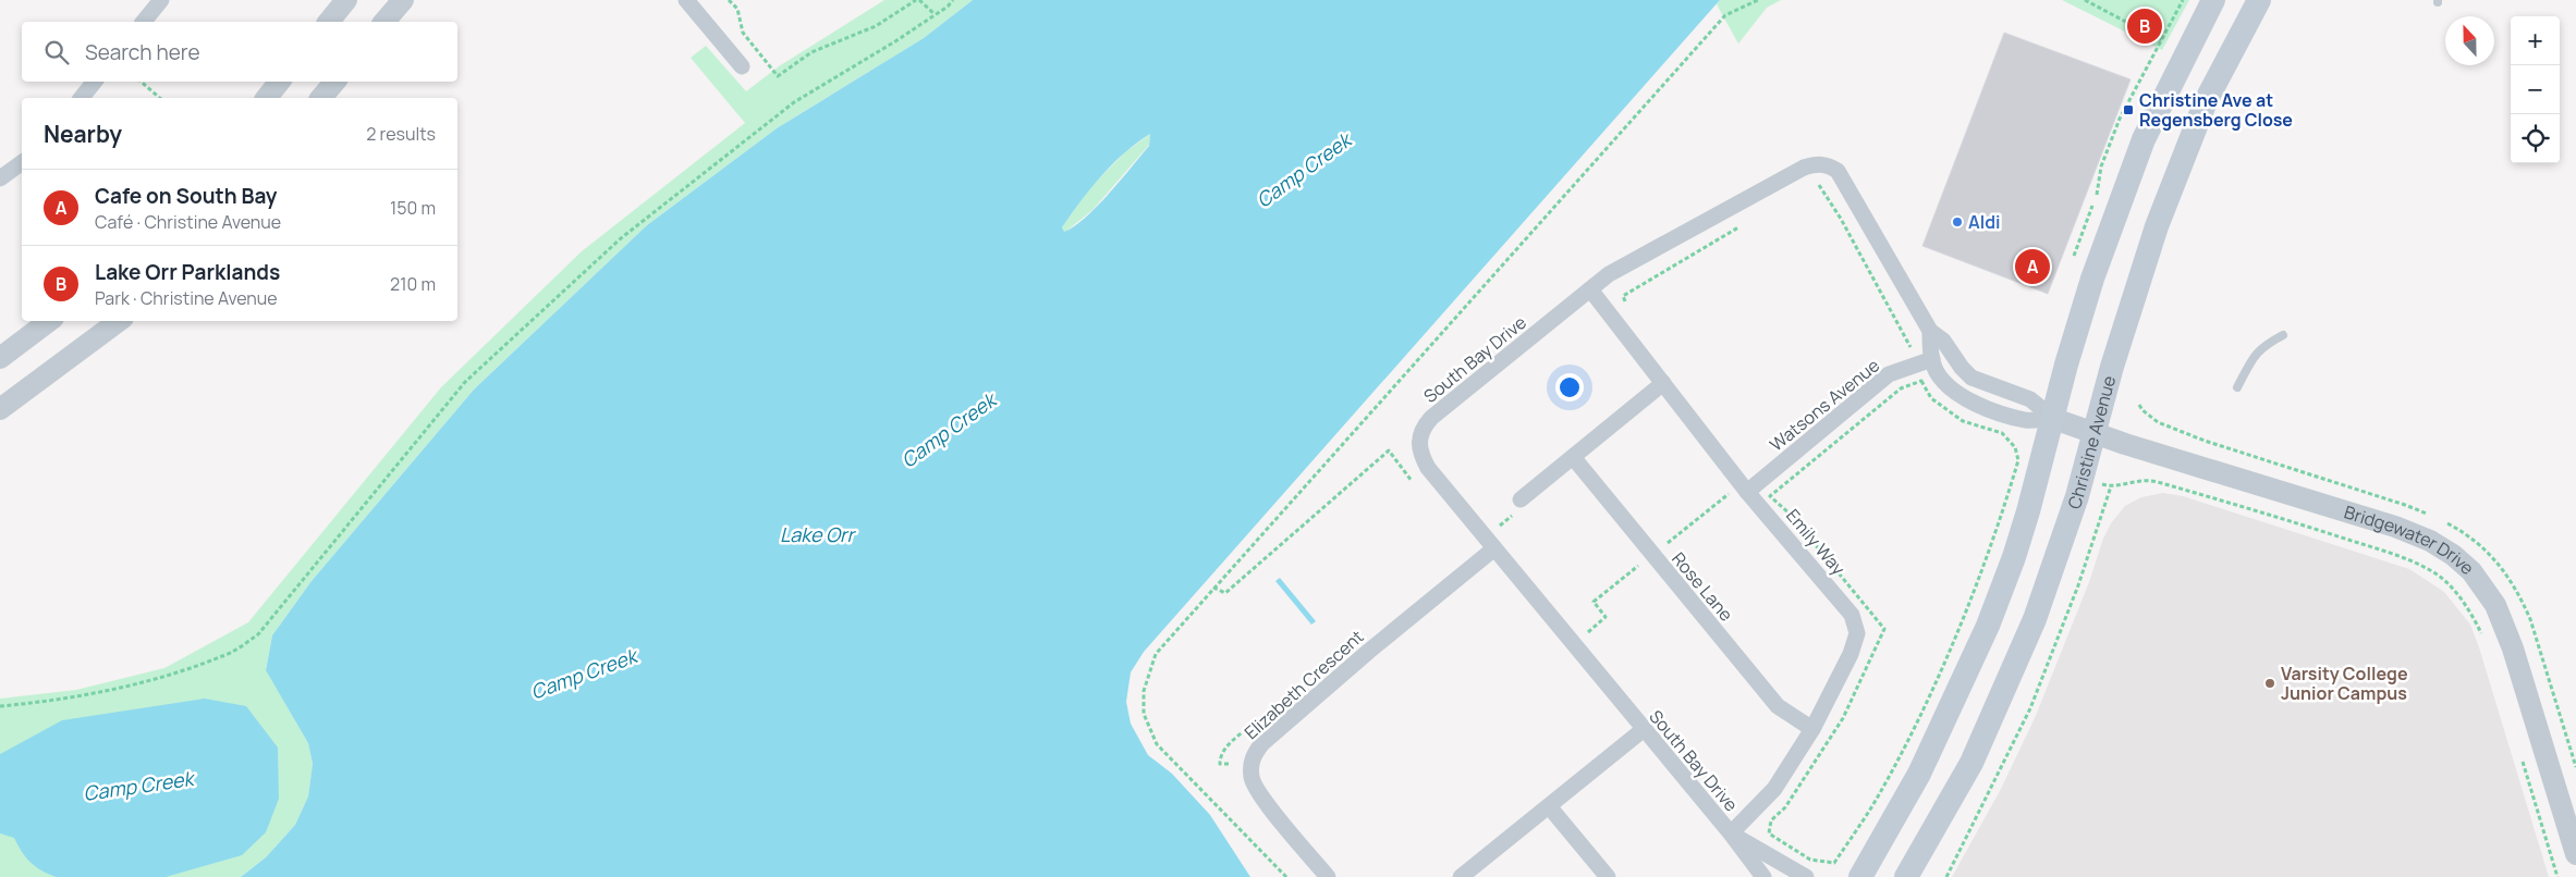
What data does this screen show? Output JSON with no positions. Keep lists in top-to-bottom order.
{
  "streets": {
    "main road": ["Christine Avenue"],
    "street": [
      "South Bay Drive",
      "Watsons Avenue",
      "Emily Way",
      "Bridgewater Drive",
      "Rose Lane",
      "Elizabeth Crescent"
    ]
  },
  "crossings": [
    ["South Bay Drive", "Watsons Avenue"],
    ["South Bay Drive", "Emily Way"],
    ["South Bay Drive", "Bridgewater Drive"],
    ["South Bay Drive", "Elizabeth Crescent"],
    ["Watsons Avenue", "Emily Way"],
    ["Christine Avenue", "Bridgewater Drive"],
    ["Emily Way", "Rose Lane"]
  ],
  "water": ["Camp Creek", "Lake Orr"],
  "places": {
    "transit": ["Christine Ave at Regensberg Close"],
    "other": ["Aldi", "Varsity College Junior Campus"]
  },
  "north": "top",
  "page": {
    "pins": ["B", "A"],
    "map_buttons": ["+", "−"],
    "search": "Search here",
    "heading": ["Nearby", "2 results"],
    "list": [
      {
        "mark": "A",
        "name": "Cafe on South Bay",
        "note": "Café · Christine Avenue",
        "value": "150 m"
      },
      {
        "mark": "B",
        "name": "Lake Orr Parklands",
        "note": "Park · Christine Avenue",
        "value": "210 m"
      }
    ]
  }
}
